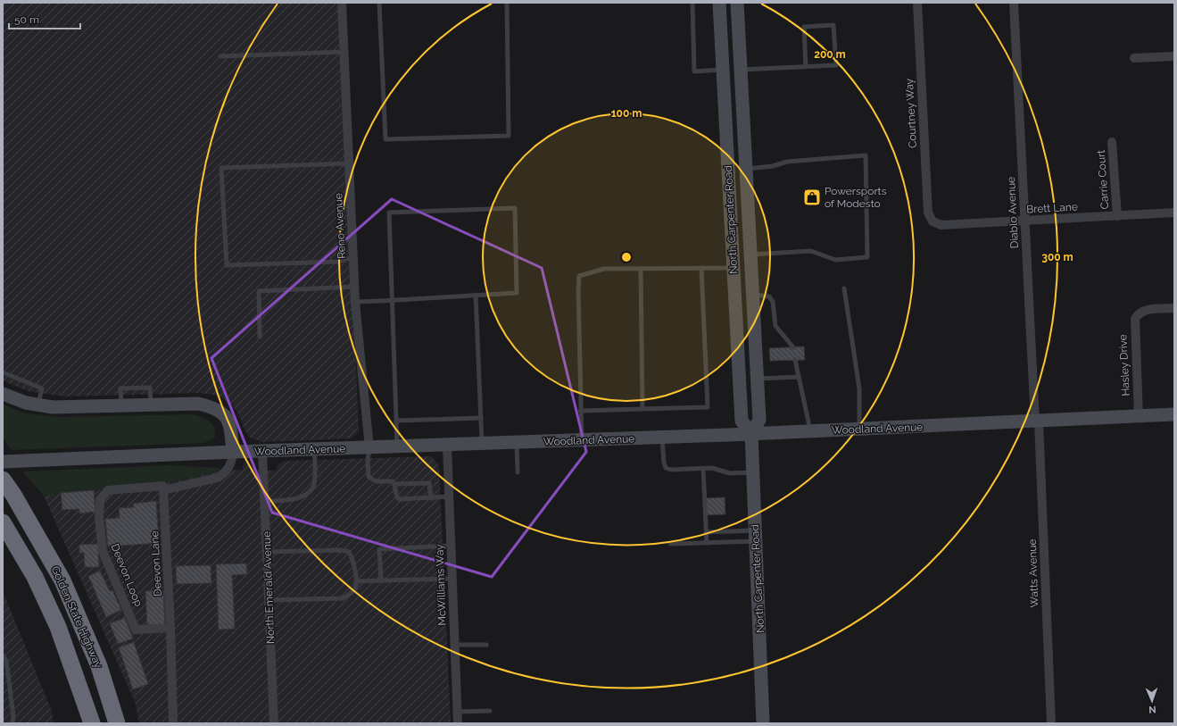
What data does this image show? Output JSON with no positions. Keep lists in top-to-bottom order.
{
  "streets": {
    "highway": ["Golden State Highway"],
    "street": [
      "Courtney Way",
      "Carrie Court",
      "Brett Lane",
      "Diablo Avenue",
      "North Carpenter Road",
      "Reno Avenue",
      "Hasley Drive",
      "Woodland Avenue",
      "Deevon Lane",
      "Watts Avenue",
      "Deevon Loop",
      "McWilliams Way",
      "North Emerald Avenue"
    ]
  },
  "crossings": [
    ["Courtney Way", "Brett Lane"],
    ["Carrie Court", "Brett Lane"],
    ["Brett Lane", "Diablo Avenue"],
    ["Diablo Avenue", "Woodland Avenue"],
    ["Diablo Avenue", "Watts Avenue"],
    ["North Carpenter Road", "Woodland Avenue"],
    ["Reno Avenue", "Woodland Avenue"],
    ["Hasley Drive", "Woodland Avenue"],
    ["Woodland Avenue", "Watts Avenue"],
    ["Woodland Avenue", "McWilliams Way"],
    ["Woodland Avenue", "North Emerald Avenue"],
    ["Deevon Lane", "Deevon Loop"]
  ],
  "places": {
    "shop": ["Powersports of Modesto"]
  },
  "scale_bar": "50 m",
  "north": "bottom",
  "rings": ["200 m", "100 m", "300 m"]
}
